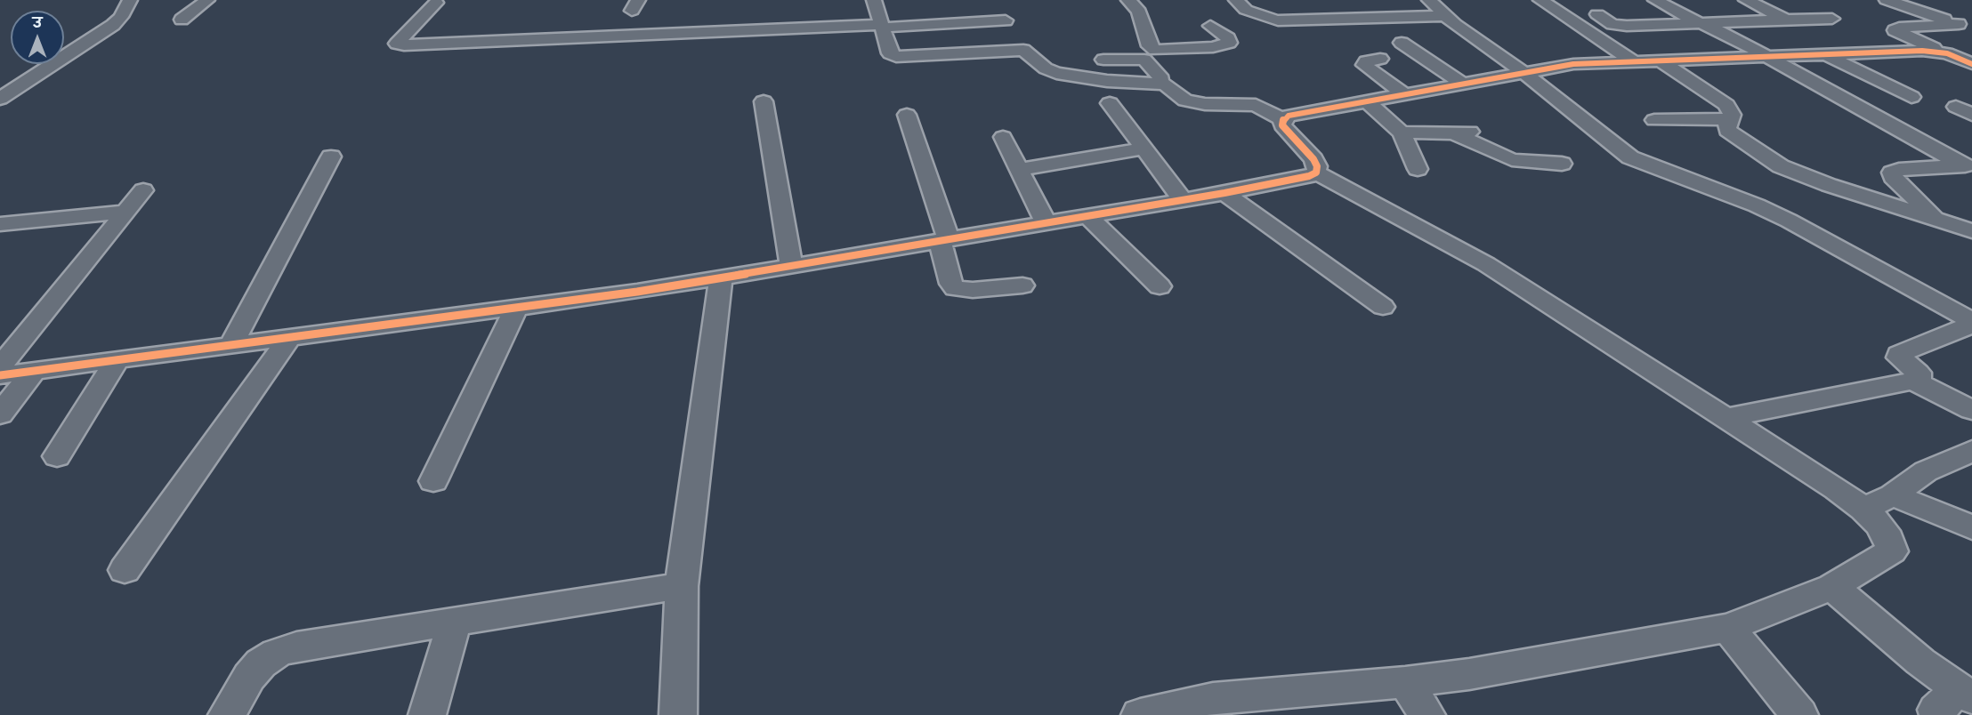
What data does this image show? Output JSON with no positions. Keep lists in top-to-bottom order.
{
  "north": "top"
}
